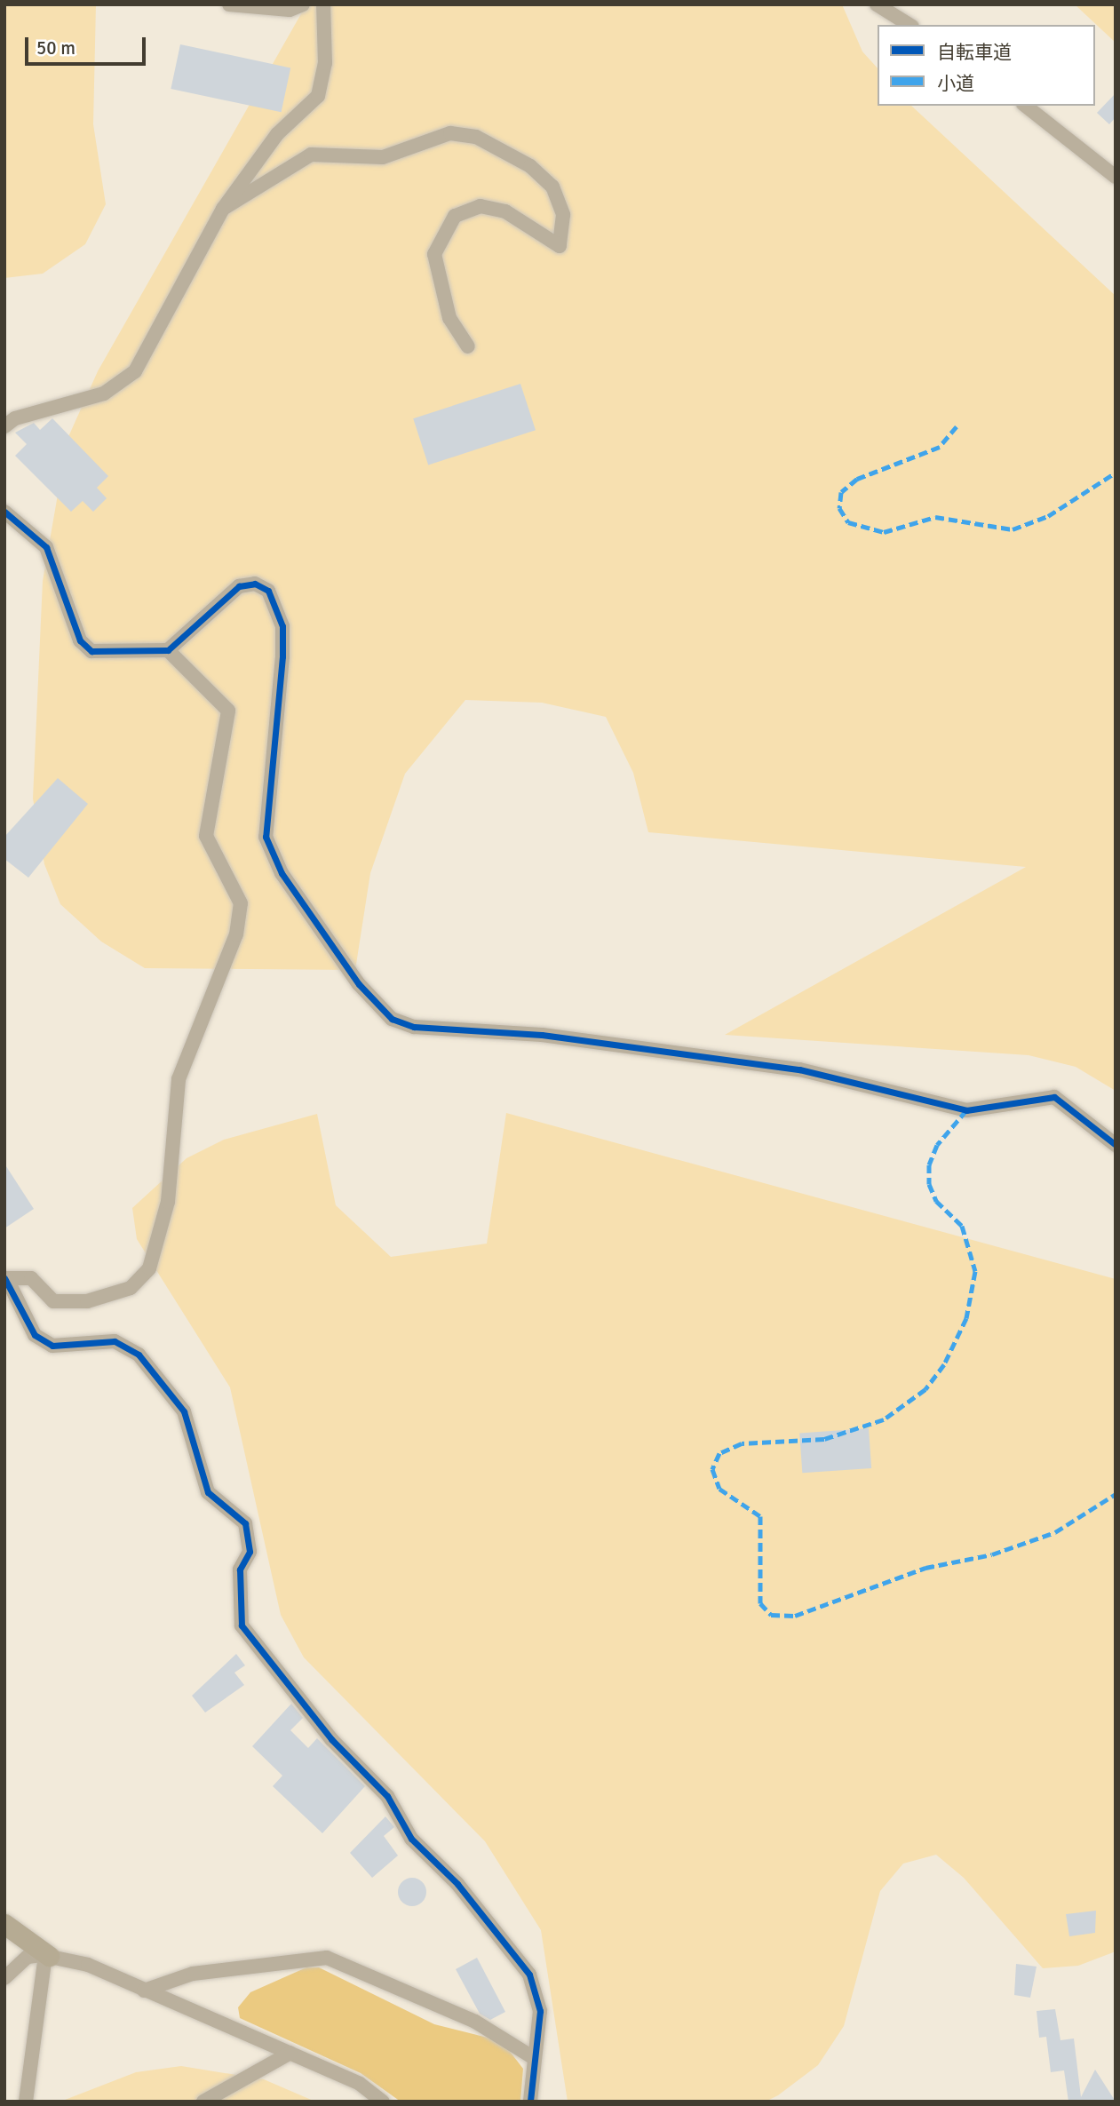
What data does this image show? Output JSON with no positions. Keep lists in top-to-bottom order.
{
  "legend": ["自転車道", "小道"],
  "scale_bar": "50 m"
}
